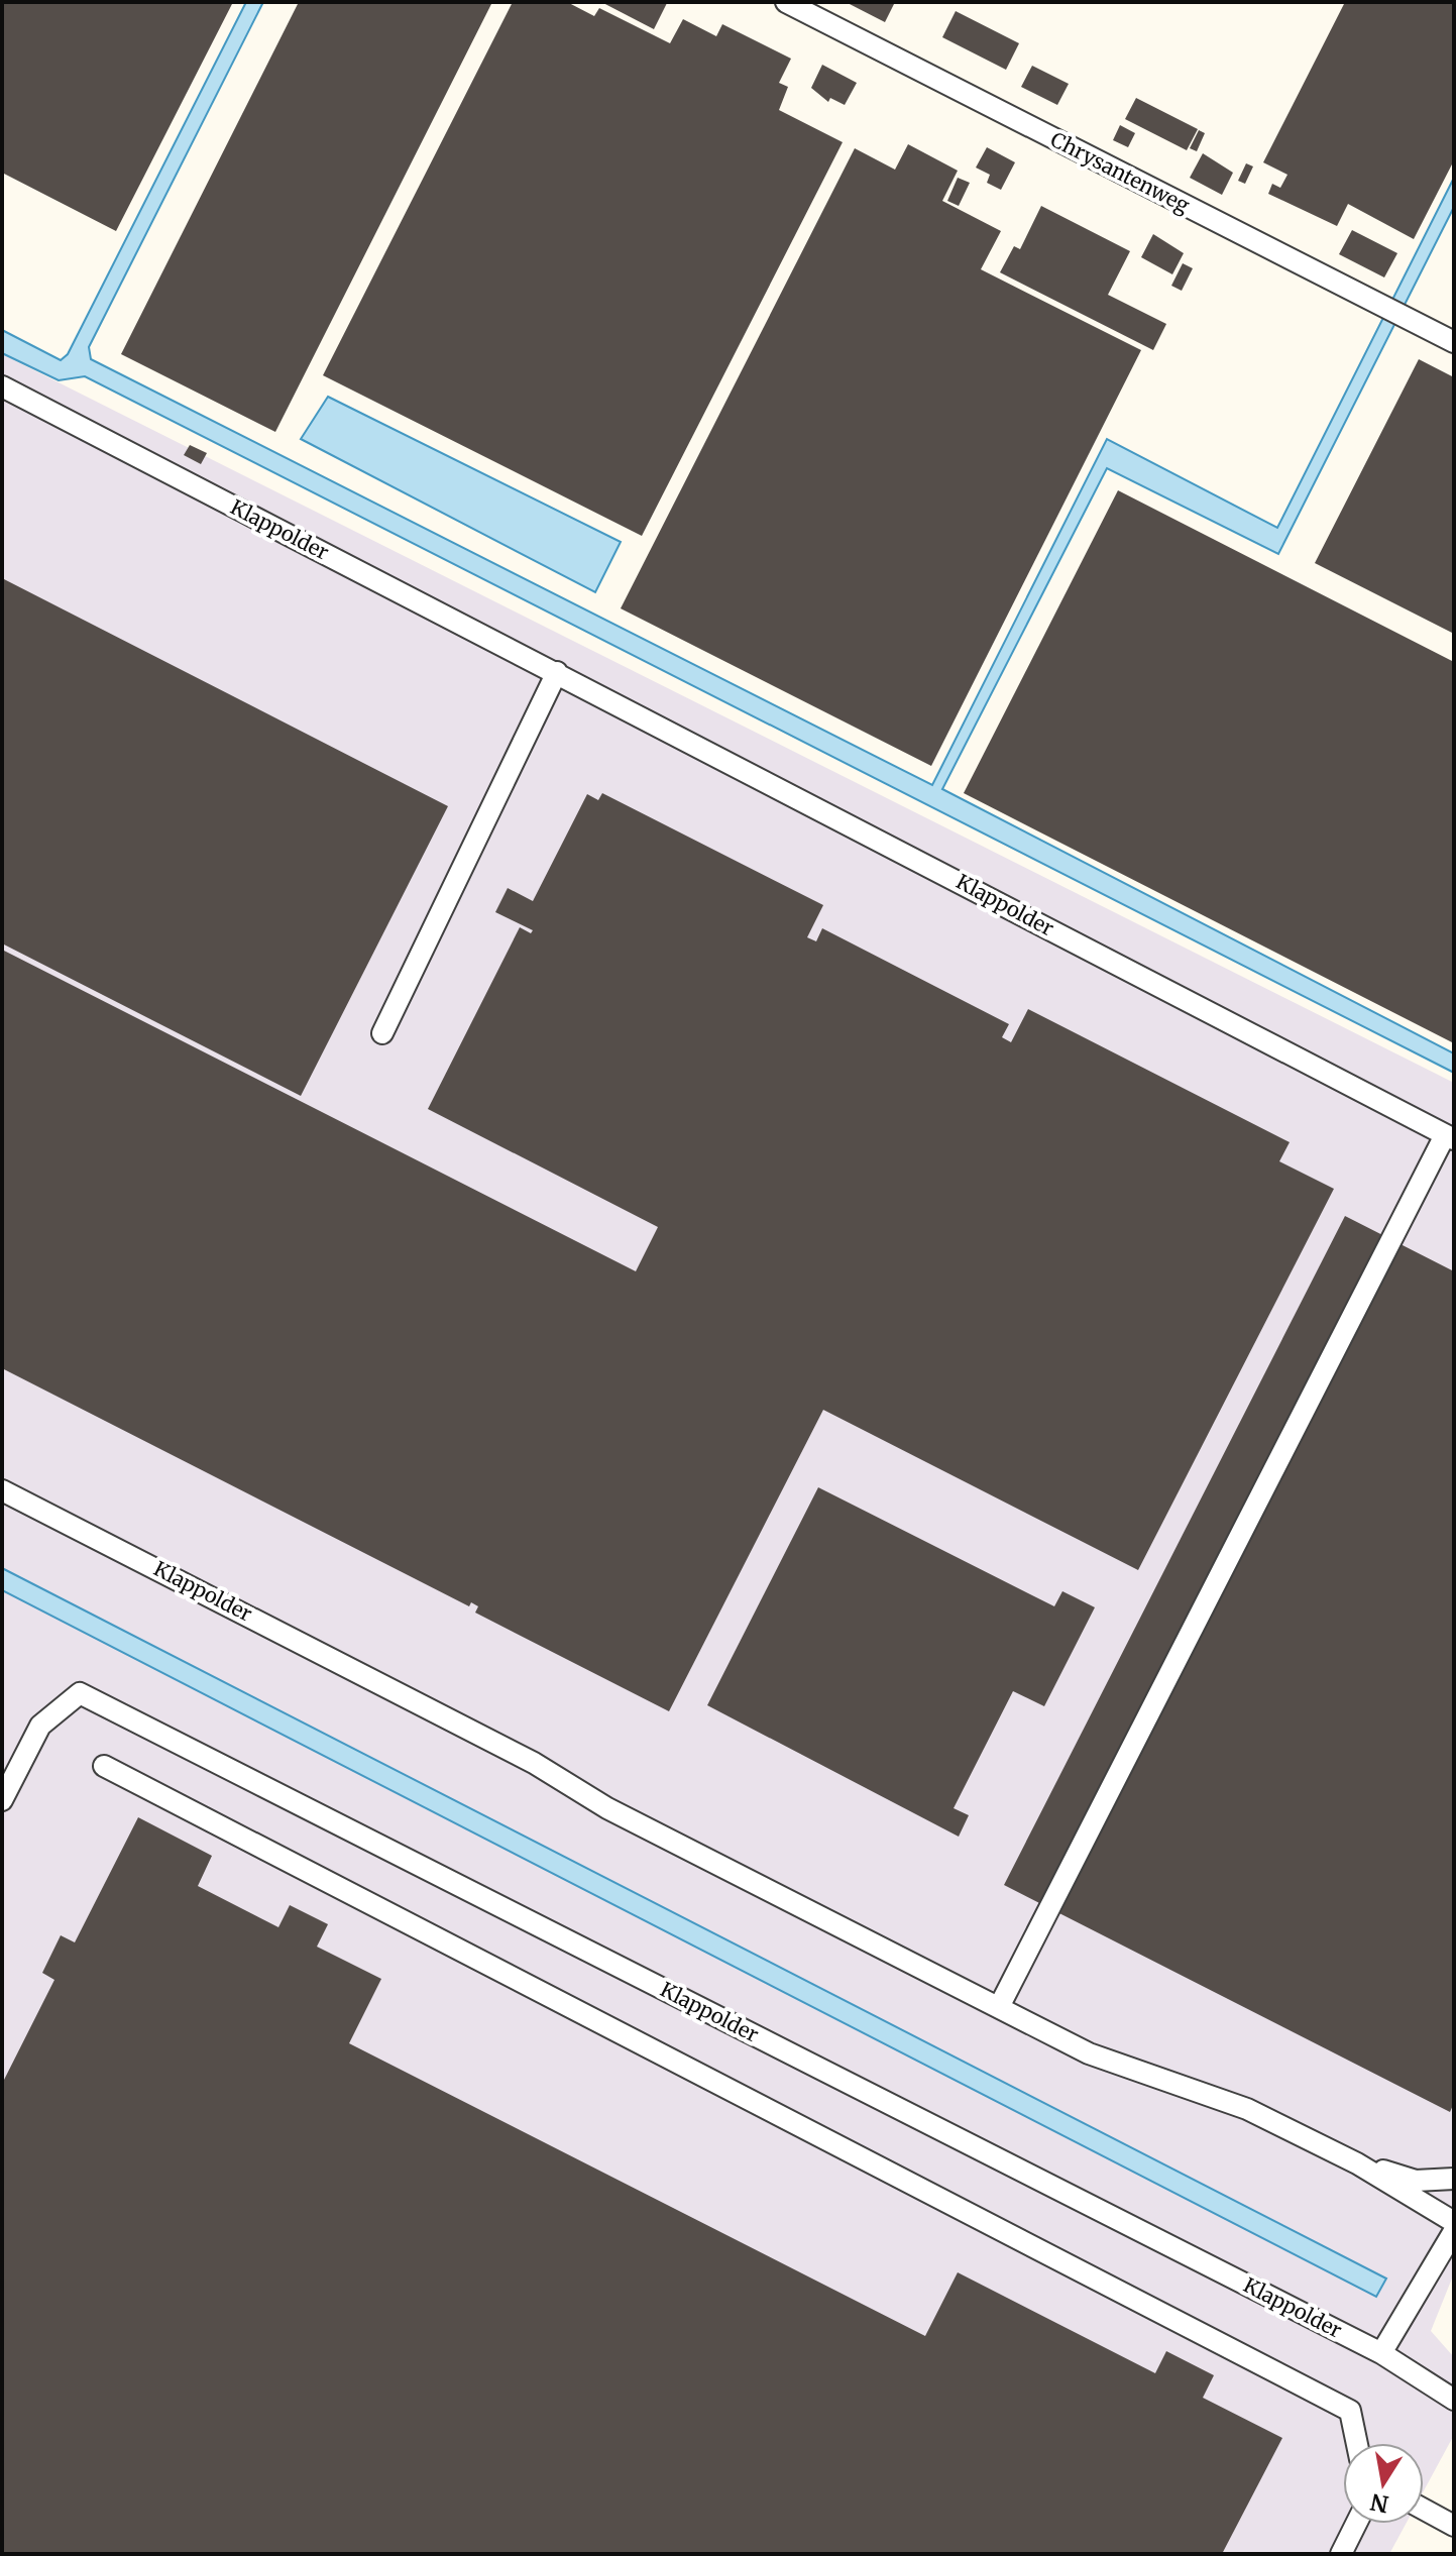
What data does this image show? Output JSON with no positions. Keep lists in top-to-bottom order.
{
  "streets": {
    "street": ["Chrysantenweg", "Klappolder"]
  },
  "north": "bottom"
}
